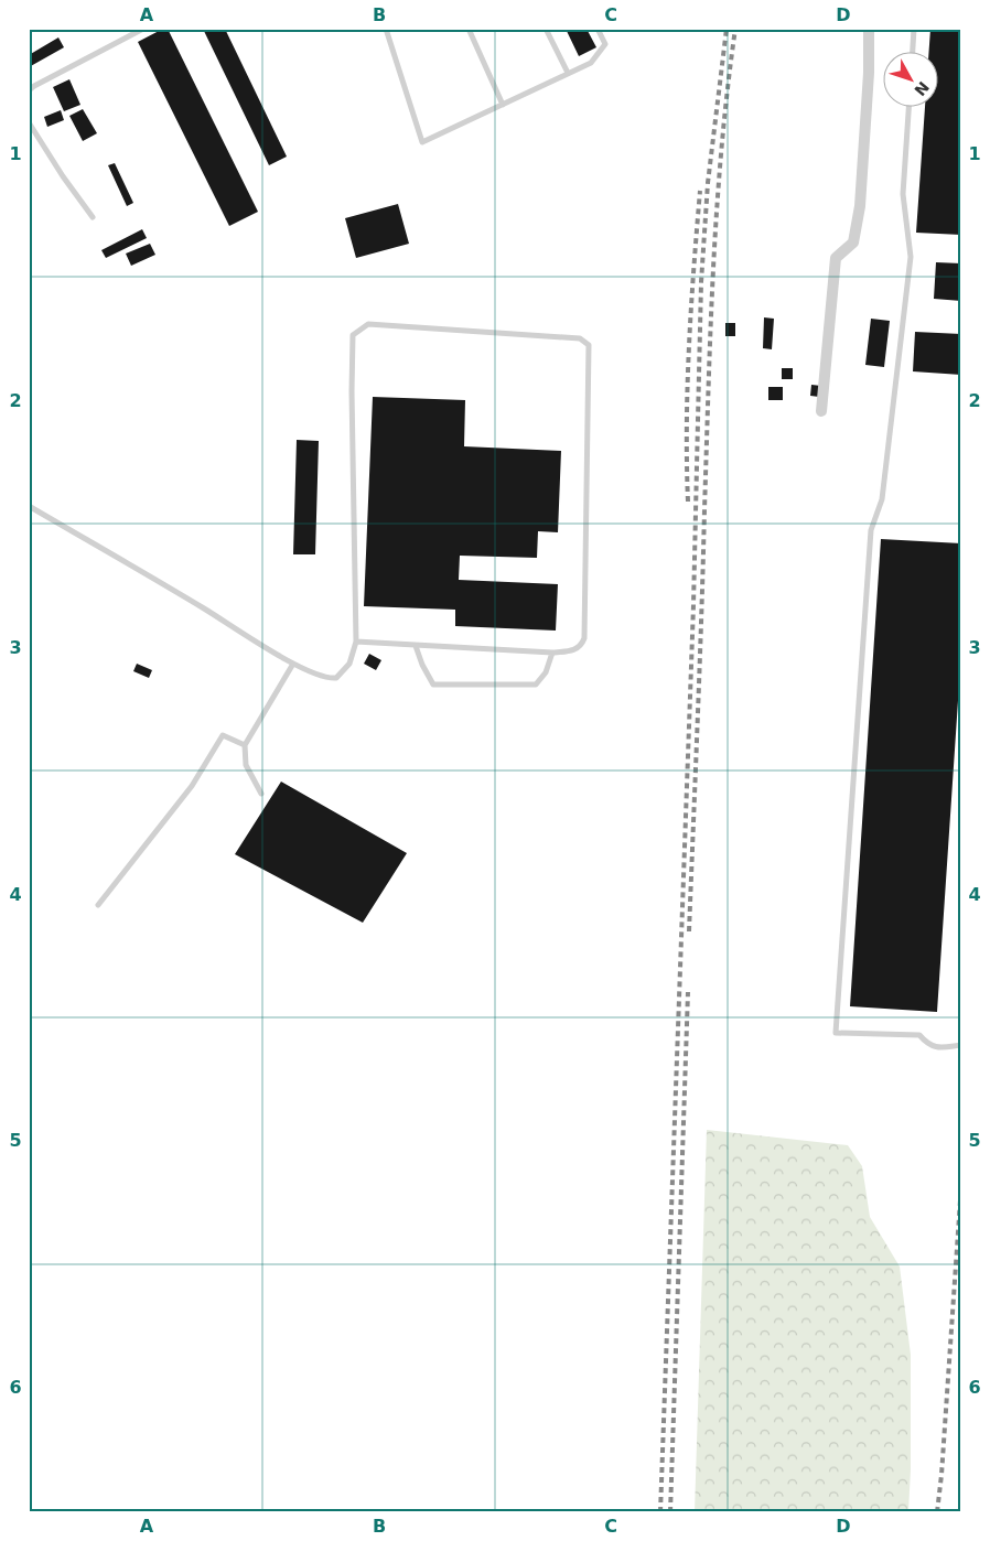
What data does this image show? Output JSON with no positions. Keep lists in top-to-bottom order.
{
  "north": "bottom right",
  "grid": {
    "columns": [
      "A",
      "B",
      "C",
      "D"
    ],
    "rows": [
      "1",
      "2",
      "3",
      "4",
      "5",
      "6"
    ]
  }
}
